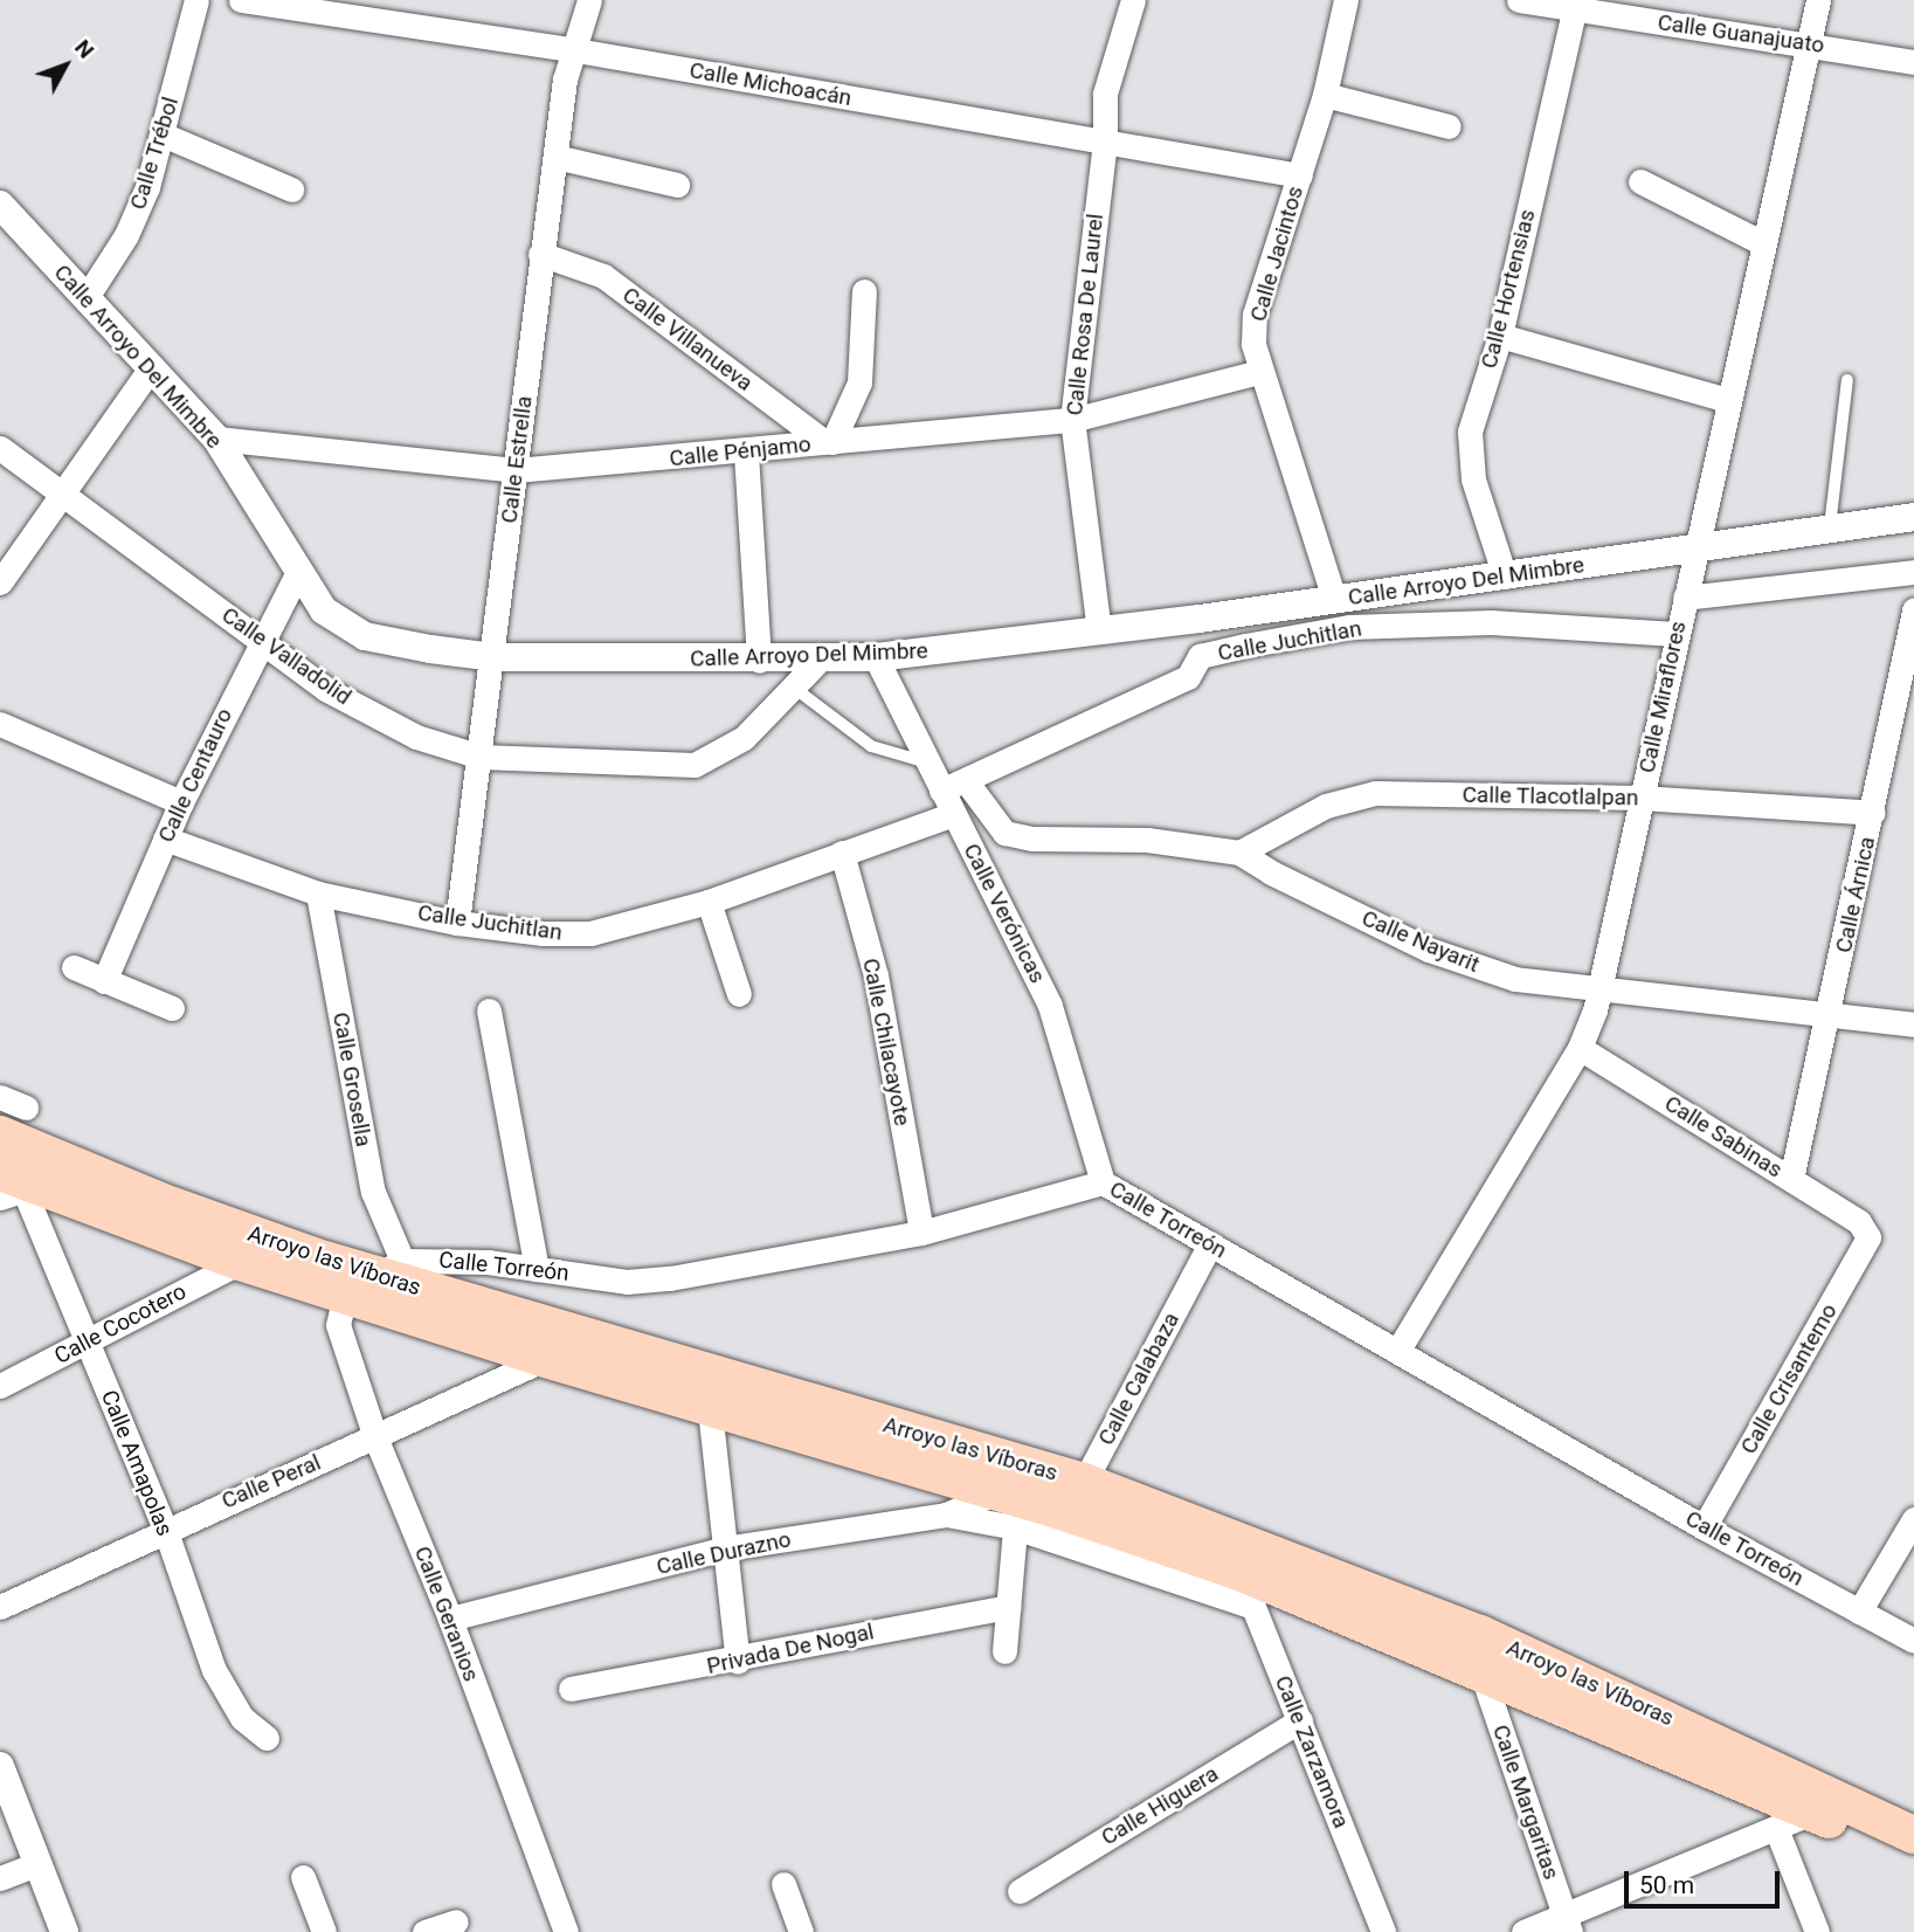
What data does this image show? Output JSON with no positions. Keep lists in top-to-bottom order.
{
  "streets": {
    "main road": ["Arroyo las Víboras"],
    "street": [
      "Calle Guanajuato",
      "Calle Michoacán",
      "Calle Trébol",
      "Calle Jacintos",
      "Calle Hortensias",
      "Calle Rosa De Laurel",
      "Calle Villanueva",
      "Calle Arroyo Del Mimbre",
      "Calle Pénjamo",
      "Calle Estrella",
      "Calle Juchitlan",
      "Calle Valladolid",
      "Calle Miraflores",
      "Calle Centauro",
      "Calle Tlacotlalpan",
      "Calle Árnica",
      "Calle Verónicas",
      "Calle Nayarit",
      "Calle Chilacayote",
      "Calle Grosella",
      "Calle Sabinas",
      "Calle Torreón",
      "Calle Cocotero",
      "Calle Calabaza",
      "Calle Crisantemo",
      "Calle Amapolas",
      "Calle Peral",
      "Calle Durazno",
      "Calle Geranios",
      "Privada De Nogal",
      "Calle Zarzamora",
      "Calle Margaritas",
      "Calle Higuera"
    ]
  },
  "crossings": [
    ["Calle Guanajuato", "Calle Hortensias"],
    ["Calle Guanajuato", "Calle Miraflores"],
    ["Calle Michoacán", "Calle Jacintos"],
    ["Calle Michoacán", "Calle Rosa De Laurel"],
    ["Calle Michoacán", "Calle Estrella"],
    ["Calle Trébol", "Calle Arroyo Del Mimbre"],
    ["Calle Jacintos", "Calle Arroyo Del Mimbre"],
    ["Calle Jacintos", "Calle Pénjamo"],
    ["Calle Hortensias", "Calle Arroyo Del Mimbre"],
    ["Calle Rosa De Laurel", "Calle Arroyo Del Mimbre"],
    ["Calle Rosa De Laurel", "Calle Pénjamo"],
    ["Calle Villanueva", "Calle Pénjamo"],
    ["Calle Villanueva", "Calle Estrella"],
    ["Calle Arroyo Del Mimbre", "Calle Pénjamo"],
    ["Calle Arroyo Del Mimbre", "Calle Estrella"],
    ["Calle Arroyo Del Mimbre", "Calle Valladolid"],
    ["Calle Arroyo Del Mimbre", "Calle Miraflores"],
    ["Calle Arroyo Del Mimbre", "Calle Centauro"],
    ["Calle Arroyo Del Mimbre", "Calle Verónicas"],
    ["Calle Pénjamo", "Calle Estrella"],
    ["Calle Estrella", "Calle Juchitlan"],
    ["Calle Estrella", "Calle Valladolid"],
    ["Calle Juchitlan", "Calle Miraflores"],
    ["Calle Juchitlan", "Calle Centauro"],
    ["Calle Juchitlan", "Calle Verónicas"],
    ["Calle Juchitlan", "Calle Nayarit"],
    ["Calle Juchitlan", "Calle Chilacayote"],
    ["Calle Juchitlan", "Calle Grosella"],
    ["Calle Valladolid", "Calle Centauro"],
    ["Calle Miraflores", "Calle Tlacotlalpan"],
    ["Calle Miraflores", "Calle Nayarit"],
    ["Calle Miraflores", "Calle Sabinas"],
    ["Calle Miraflores", "Calle Torreón"],
    ["Calle Tlacotlalpan", "Calle Árnica"],
    ["Calle Tlacotlalpan", "Calle Nayarit"],
    ["Calle Árnica", "Calle Nayarit"],
    ["Calle Árnica", "Calle Sabinas"],
    ["Calle Verónicas", "Calle Torreón"],
    ["Calle Chilacayote", "Calle Torreón"],
    ["Calle Grosella", "Calle Torreón"],
    ["Calle Grosella", "Arroyo las Víboras"],
    ["Calle Grosella", "Calle Geranios"],
    ["Calle Sabinas", "Calle Crisantemo"],
    ["Calle Torreón", "Arroyo las Víboras"],
    ["Calle Torreón", "Calle Calabaza"],
    ["Calle Torreón", "Calle Crisantemo"],
    ["Calle Torreón", "Calle Geranios"],
    ["Arroyo las Víboras", "Calle Cocotero"],
    ["Arroyo las Víboras", "Calle Calabaza"],
    ["Arroyo las Víboras", "Calle Amapolas"],
    ["Arroyo las Víboras", "Calle Peral"],
    ["Arroyo las Víboras", "Calle Durazno"],
    ["Arroyo las Víboras", "Calle Geranios"],
    ["Arroyo las Víboras", "Calle Zarzamora"],
    ["Arroyo las Víboras", "Calle Margaritas"],
    ["Calle Cocotero", "Calle Amapolas"],
    ["Calle Amapolas", "Calle Peral"],
    ["Calle Peral", "Calle Geranios"],
    ["Calle Durazno", "Calle Geranios"],
    ["Calle Zarzamora", "Calle Higuera"]
  ],
  "scale_bar": "50 m",
  "north": "top right"
}
